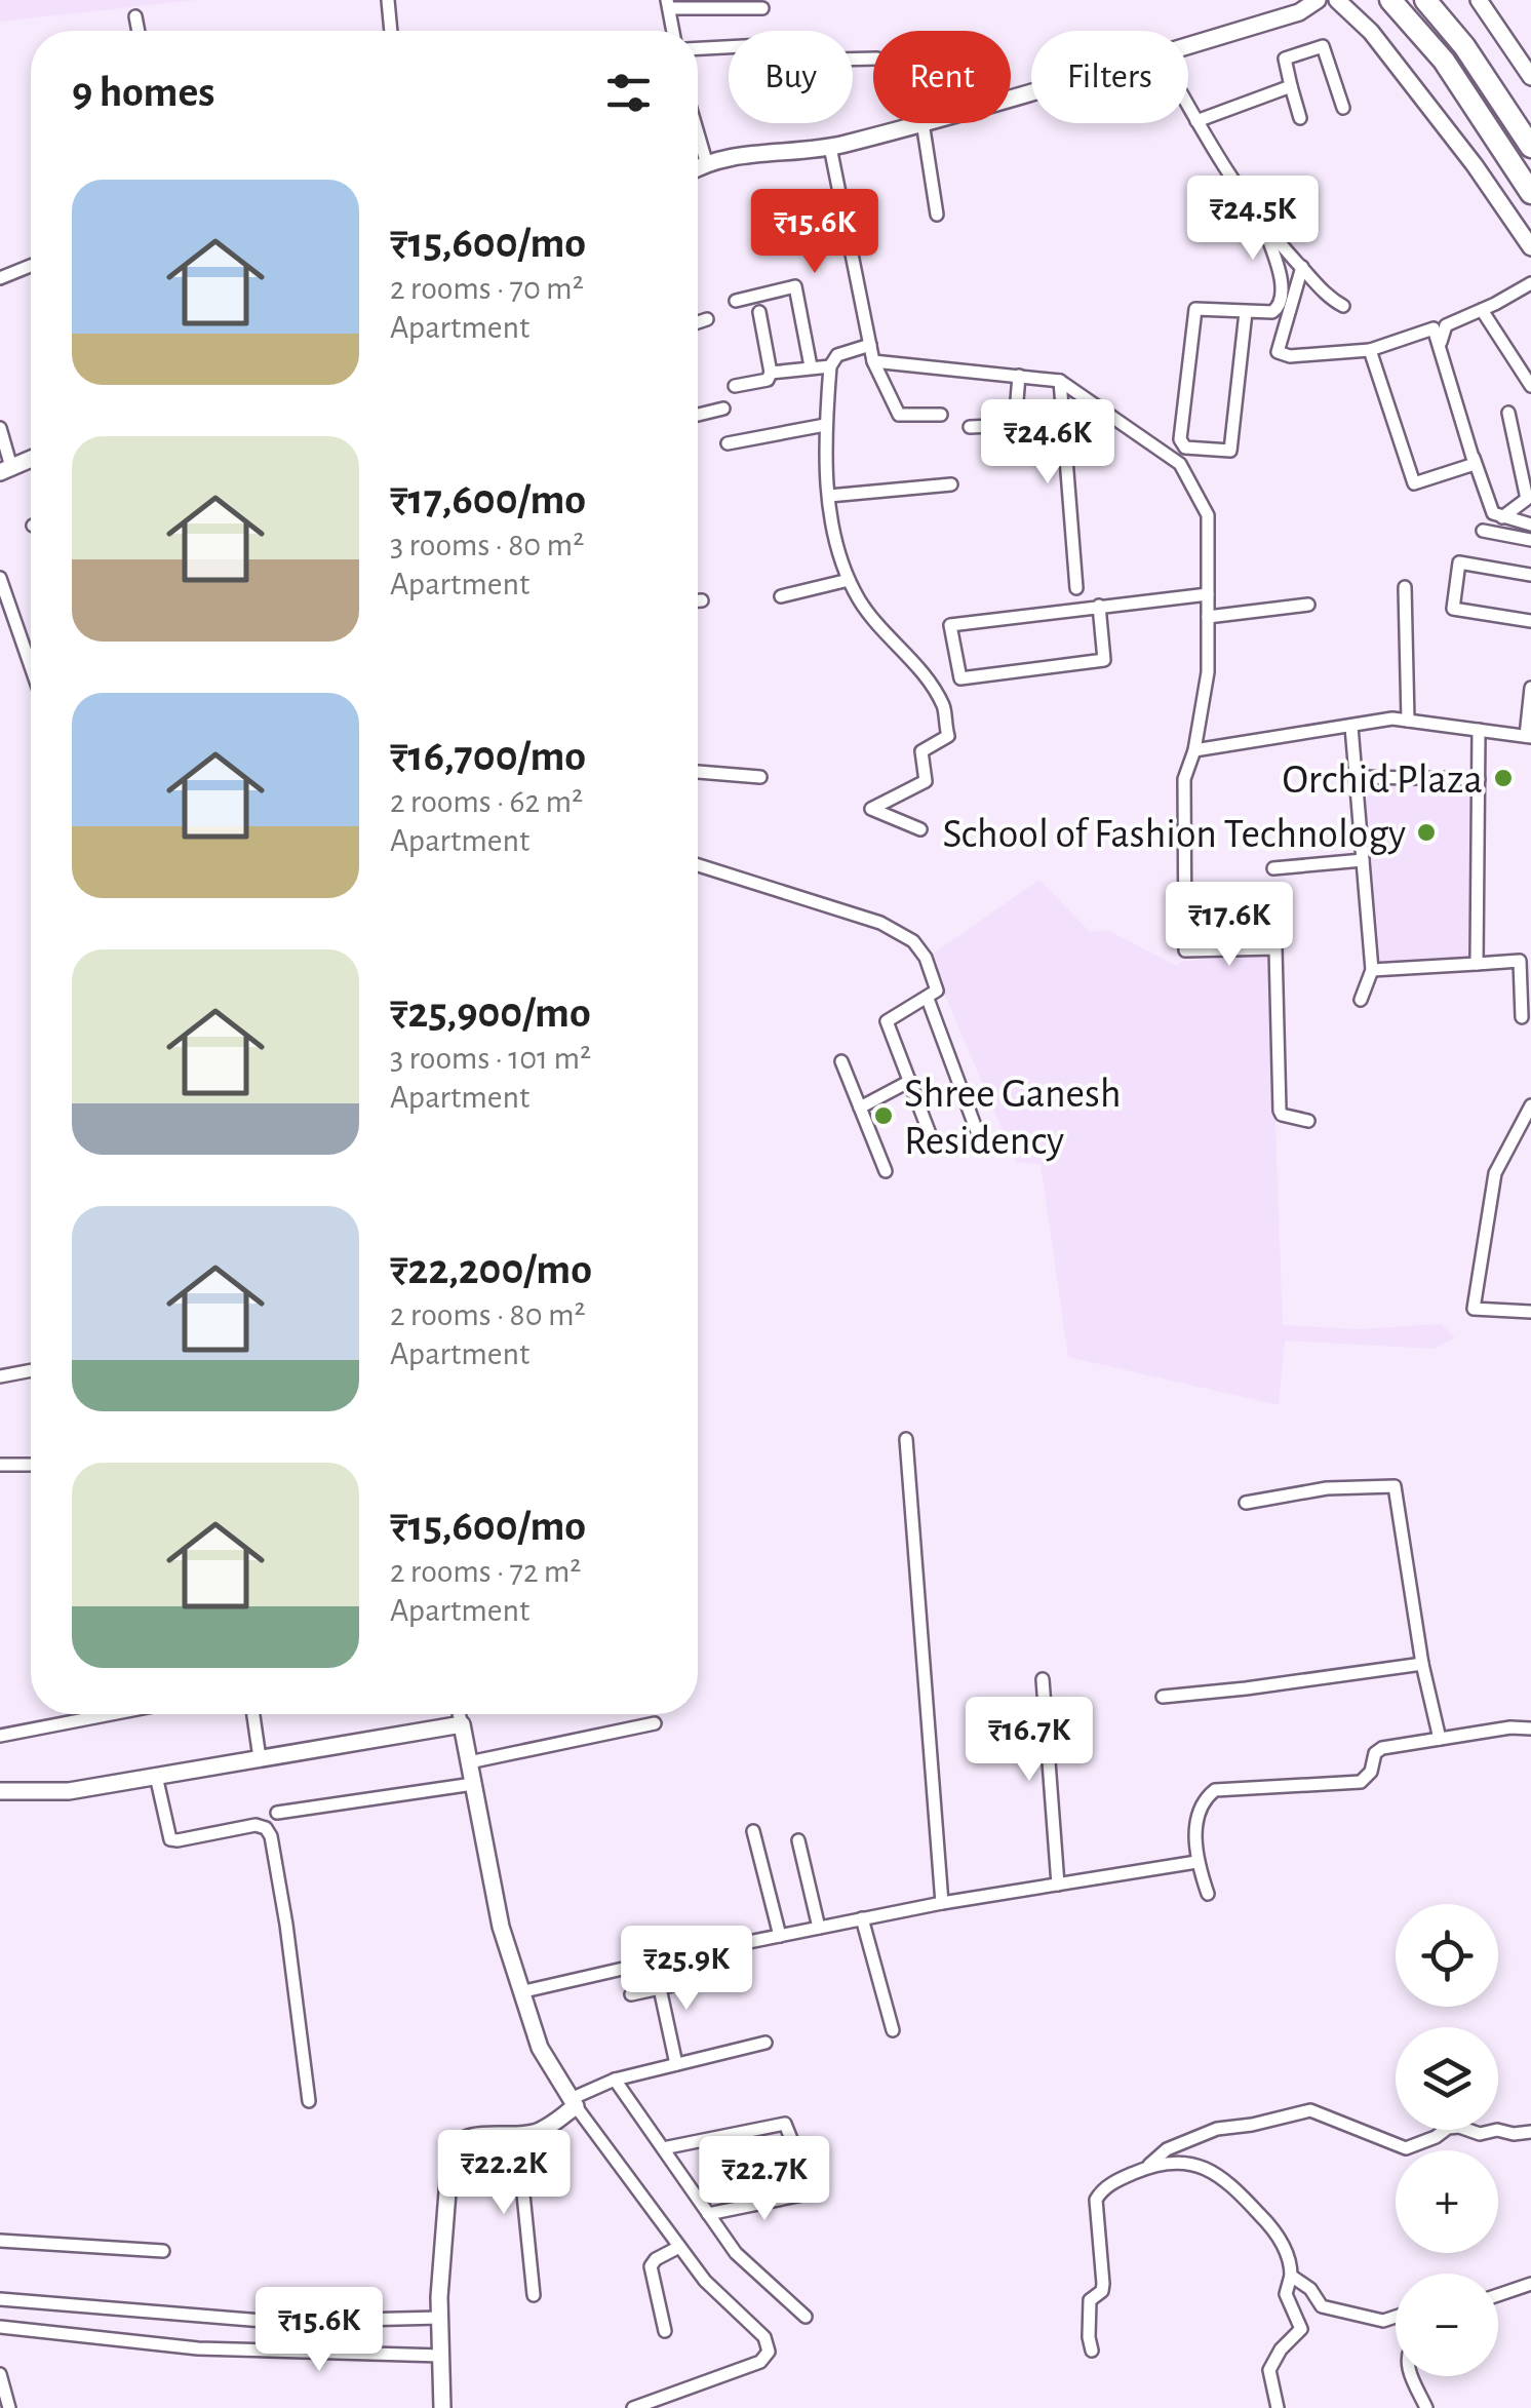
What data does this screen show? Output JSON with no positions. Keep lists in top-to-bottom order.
{
  "places": ["Orchid Plaza", "School of Fashion Technology", "Shree Ganesh Residency"],
  "page": {
    "chip": ["Buy", "Rent", "Filters"],
    "heading": "9 homes",
    "list": [
      {
        "name": "₹15,600/mo",
        "note": "2 rooms · 70 m² · Apartment"
      },
      {
        "name": "₹17,600/mo",
        "note": "3 rooms · 80 m² · Apartment"
      },
      {
        "name": "₹16,700/mo",
        "note": "2 rooms · 62 m² · Apartment"
      },
      {
        "name": "₹25,900/mo",
        "note": "3 rooms · 101 m² · Apartment"
      },
      {
        "name": "₹22,200/mo",
        "note": "2 rooms · 80 m² · Apartment"
      },
      {
        "name": "₹15,600/mo",
        "note": "2 rooms · 72 m² · Apartment"
      }
    ],
    "price": [
      "₹24.5K",
      "₹15.6K",
      "₹24.6K",
      "₹17.6K",
      "₹16.7K",
      "₹25.9K",
      "₹22.2K",
      "₹22.7K",
      "₹15.6K"
    ],
    "map_buttons": ["+", "−"]
  }
}
